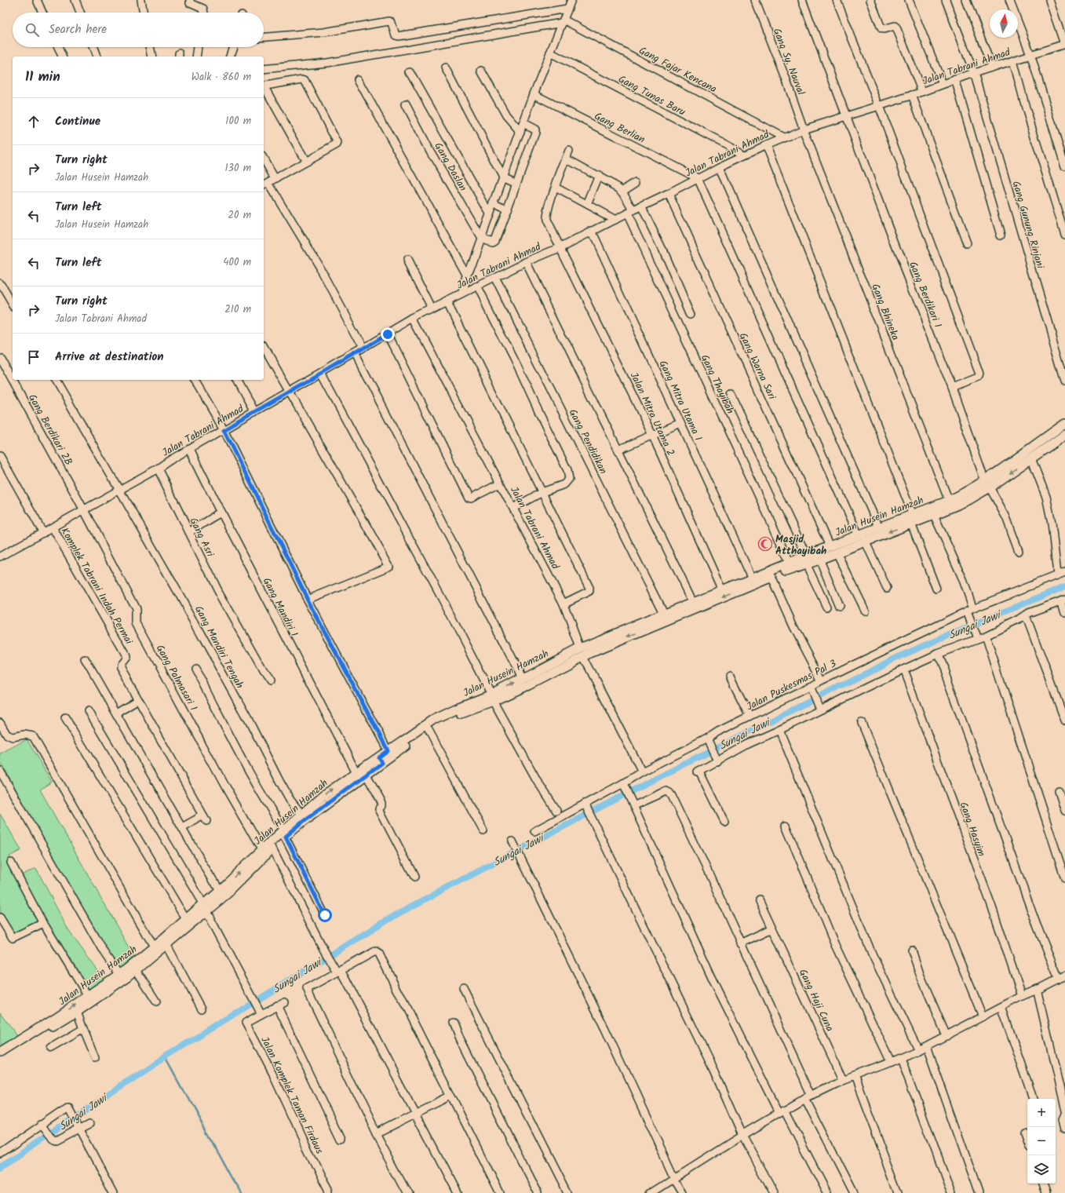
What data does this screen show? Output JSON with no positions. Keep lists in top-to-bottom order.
{
  "streets": {
    "street": [
      "Gang Sy. Nauval",
      "Jalan Tabrani Ahmad",
      "Gang Fajar Kencana",
      "Gang Tunas Baru",
      "Gang Berlian",
      "Gang Daslan",
      "Gang Gunung Rinjani",
      "Gang Berdikari 1",
      "Gang Bhineka",
      "Gang Warna Sari",
      "Gang Thayibah",
      "Gang Mitra Utama 1",
      "Jalan Mitra Utama 2",
      "Gang Berdikari 2B",
      "Gang Pendidikan",
      "Jalan Husein Hamzah",
      "Gang Asri",
      "Komplek Tabrani Indah Permai",
      "Gang Mandiri 1",
      "Gang Mandiri Tengah",
      "Gang Palmasari I",
      "Jalan Puskesmas Pal 3",
      "Gang Hasyim",
      "Gang Haji Cuna",
      "Jalan Komplek Taman Firdaus"
    ]
  },
  "crossings": [
    ["Gang Sy. Nauval", "Jalan Tabrani Ahmad"],
    ["Gang Sy. Nauval", "Gang Bhineka"],
    ["Jalan Tabrani Ahmad", "Gang Fajar Kencana"],
    ["Jalan Tabrani Ahmad", "Gang Tunas Baru"],
    ["Jalan Tabrani Ahmad", "Gang Berlian"],
    ["Jalan Tabrani Ahmad", "Gang Gunung Rinjani"],
    ["Jalan Tabrani Ahmad", "Gang Berdikari 1"],
    ["Jalan Tabrani Ahmad", "Gang Bhineka"],
    ["Jalan Tabrani Ahmad", "Gang Warna Sari"],
    ["Jalan Tabrani Ahmad", "Gang Thayibah"],
    ["Jalan Tabrani Ahmad", "Gang Mitra Utama 1"],
    ["Jalan Tabrani Ahmad", "Jalan Mitra Utama 2"],
    ["Jalan Tabrani Ahmad", "Gang Berdikari 2B"],
    ["Jalan Tabrani Ahmad", "Gang Pendidikan"],
    ["Jalan Tabrani Ahmad", "Jalan Husein Hamzah"],
    ["Jalan Tabrani Ahmad", "Gang Asri"],
    ["Jalan Tabrani Ahmad", "Komplek Tabrani Indah Permai"],
    ["Jalan Tabrani Ahmad", "Gang Mandiri 1"],
    ["Jalan Tabrani Ahmad", "Gang Mandiri Tengah"],
    ["Jalan Tabrani Ahmad", "Gang Palmasari I"],
    ["Gang Berdikari 1", "Jalan Husein Hamzah"],
    ["Gang Bhineka", "Jalan Husein Hamzah"],
    ["Gang Warna Sari", "Jalan Husein Hamzah"],
    ["Gang Thayibah", "Jalan Husein Hamzah"],
    ["Gang Mitra Utama 1", "Jalan Husein Hamzah"],
    ["Jalan Mitra Utama 2", "Jalan Husein Hamzah"],
    ["Gang Berdikari 2B", "Gang Palmasari I"],
    ["Gang Pendidikan", "Jalan Husein Hamzah"],
    ["Jalan Husein Hamzah", "Gang Mandiri 1"],
    ["Jalan Husein Hamzah", "Gang Mandiri Tengah"],
    ["Jalan Husein Hamzah", "Gang Palmasari I"]
  ],
  "water": ["Sungai Jawi"],
  "places": {
    "mosque": ["Masjid Atthayibah"]
  },
  "north": "top",
  "page": {
    "search": "Search here",
    "heading": ["11 min", "Walk · 860 m"],
    "list": [
      ["Continue", "100 m"],
      ["Turn right", "Jalan Husein Hamzah", "130 m"],
      ["Turn left", "Jalan Husein Hamzah", "20 m"],
      ["Turn left", "400 m"],
      ["Turn right", "Jalan Tabrani Ahmad", "210 m"],
      "Arrive at destination"
    ],
    "map_buttons": ["+", "−"]
  }
}
